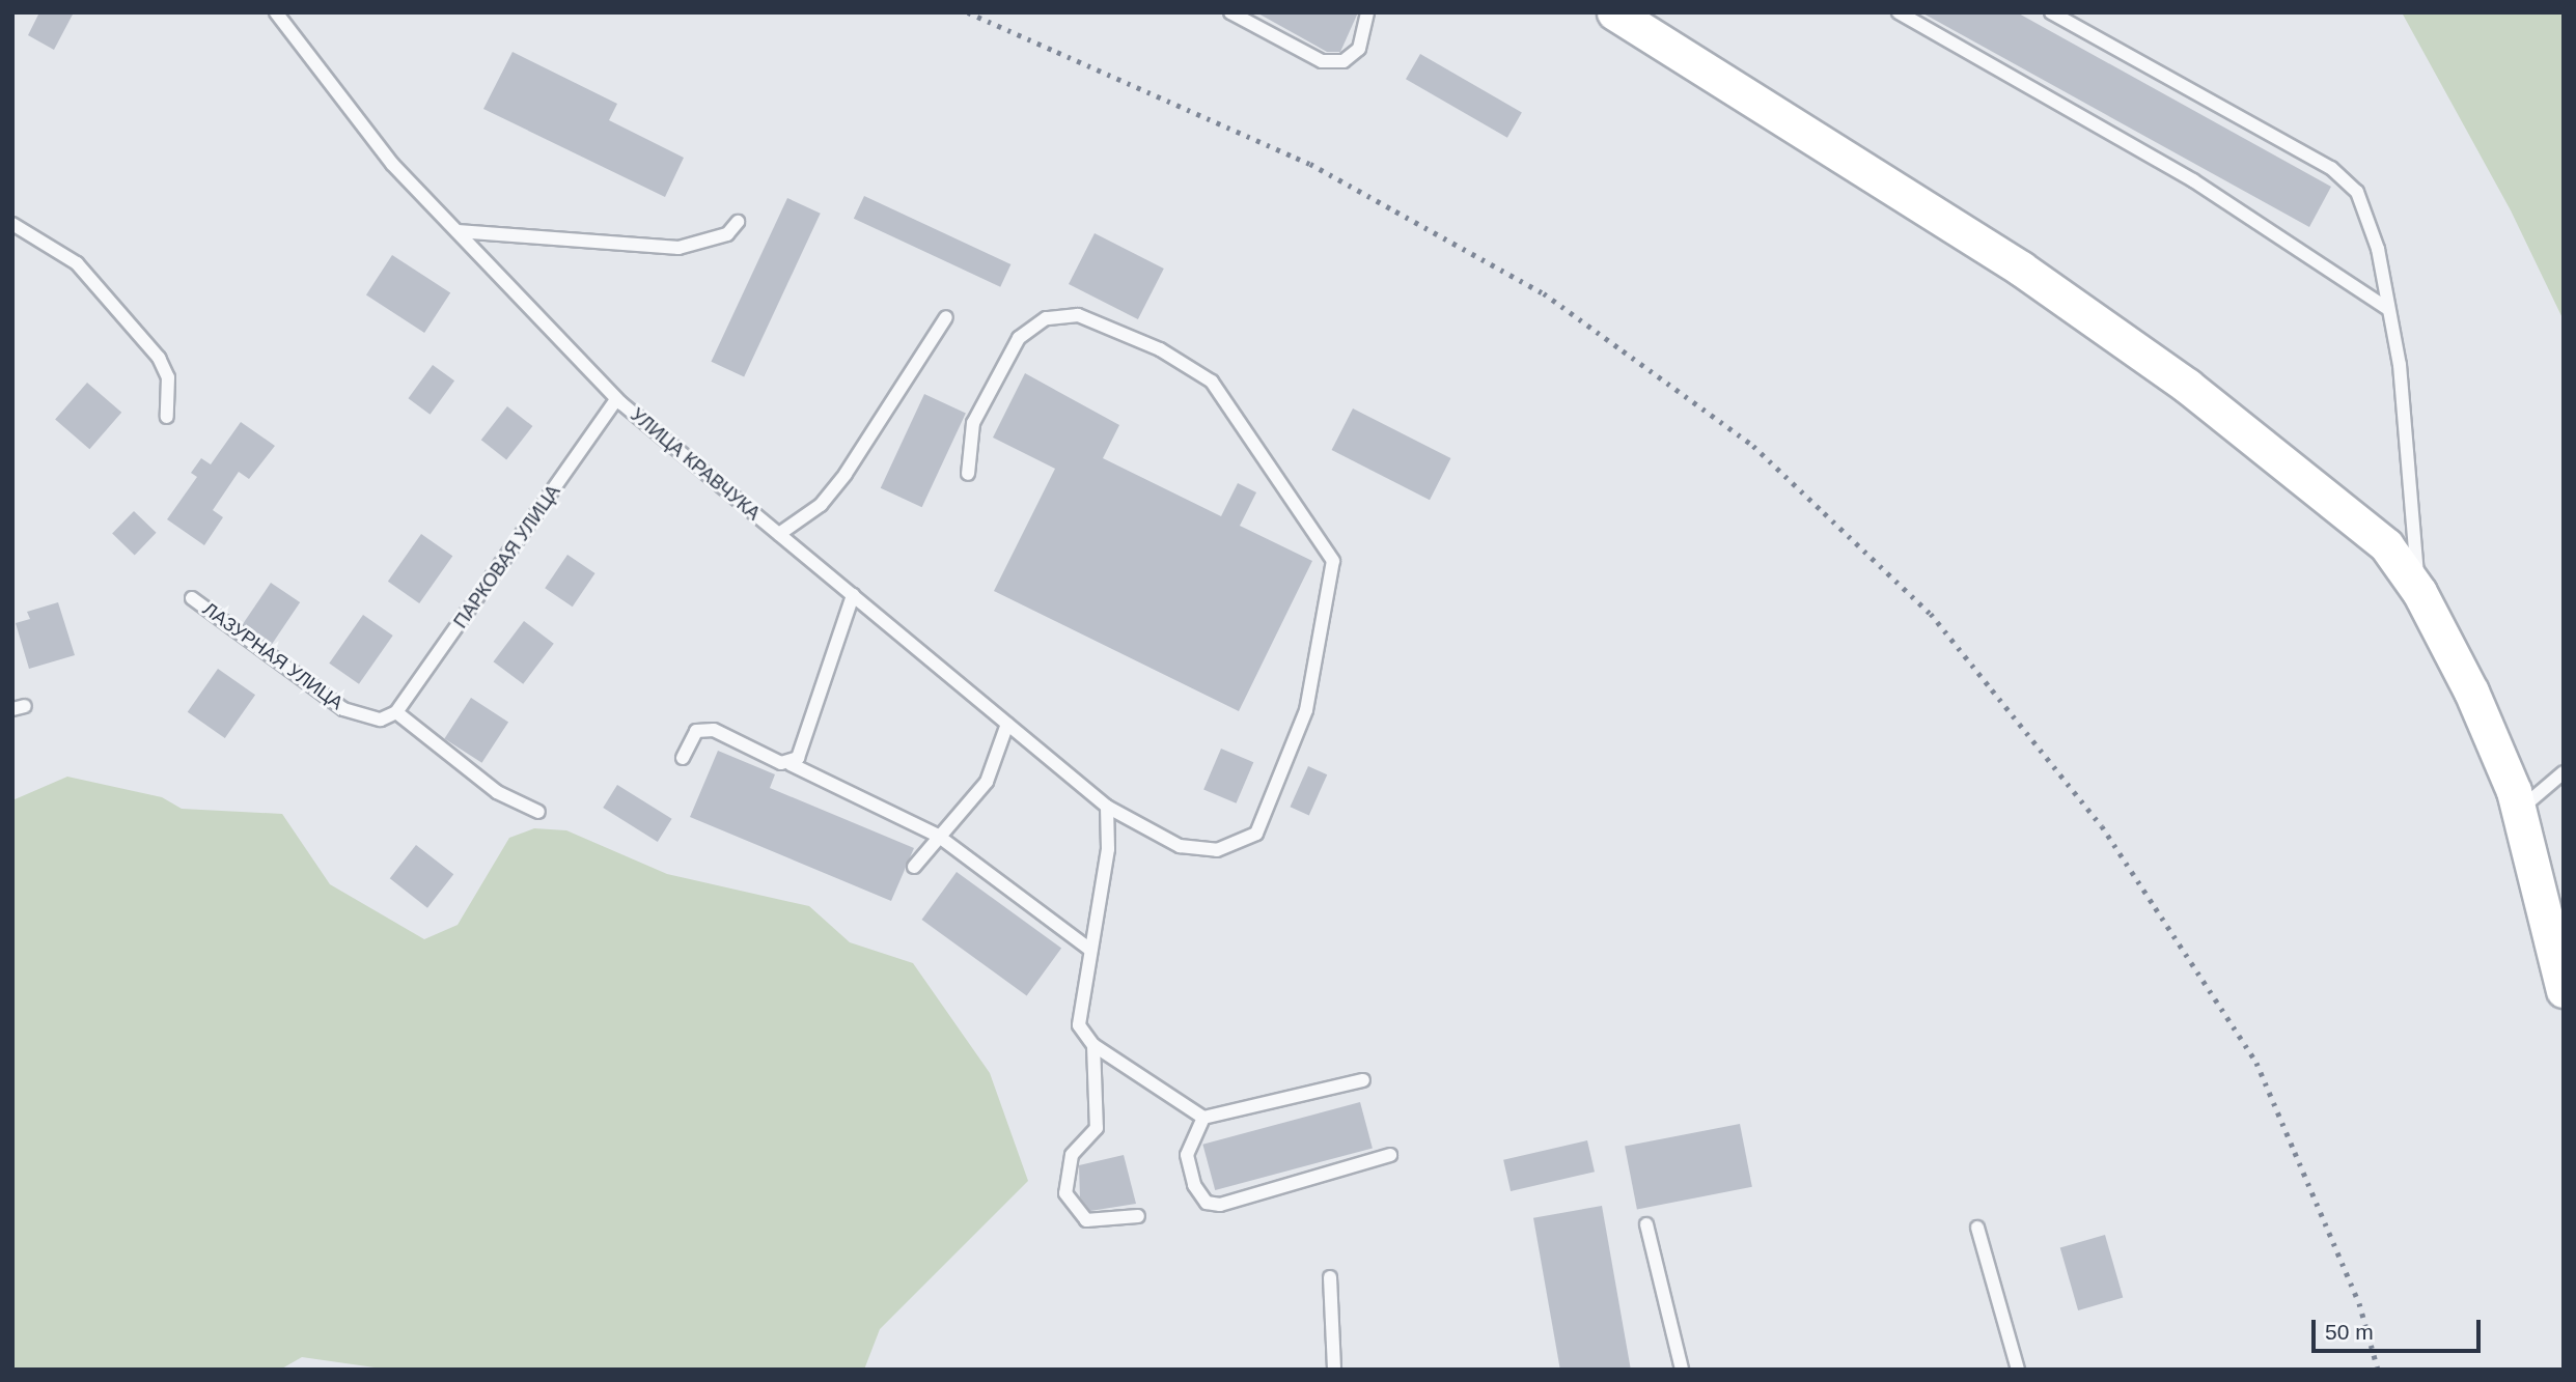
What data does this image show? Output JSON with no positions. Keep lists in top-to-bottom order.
{
  "streets": {
    "lane": ["УЛИЦА КРАВЧУКА", "ПАРКОВАЯ УЛИЦА", "ЛАЗУРНАЯ УЛИЦА"]
  },
  "crossings": [
    ["УЛИЦА КРАВЧУКА", "ПАРКОВАЯ УЛИЦА"],
    ["ПАРКОВАЯ УЛИЦА", "ЛАЗУРНАЯ УЛИЦА"]
  ],
  "scale_bar": "50 m"
}
